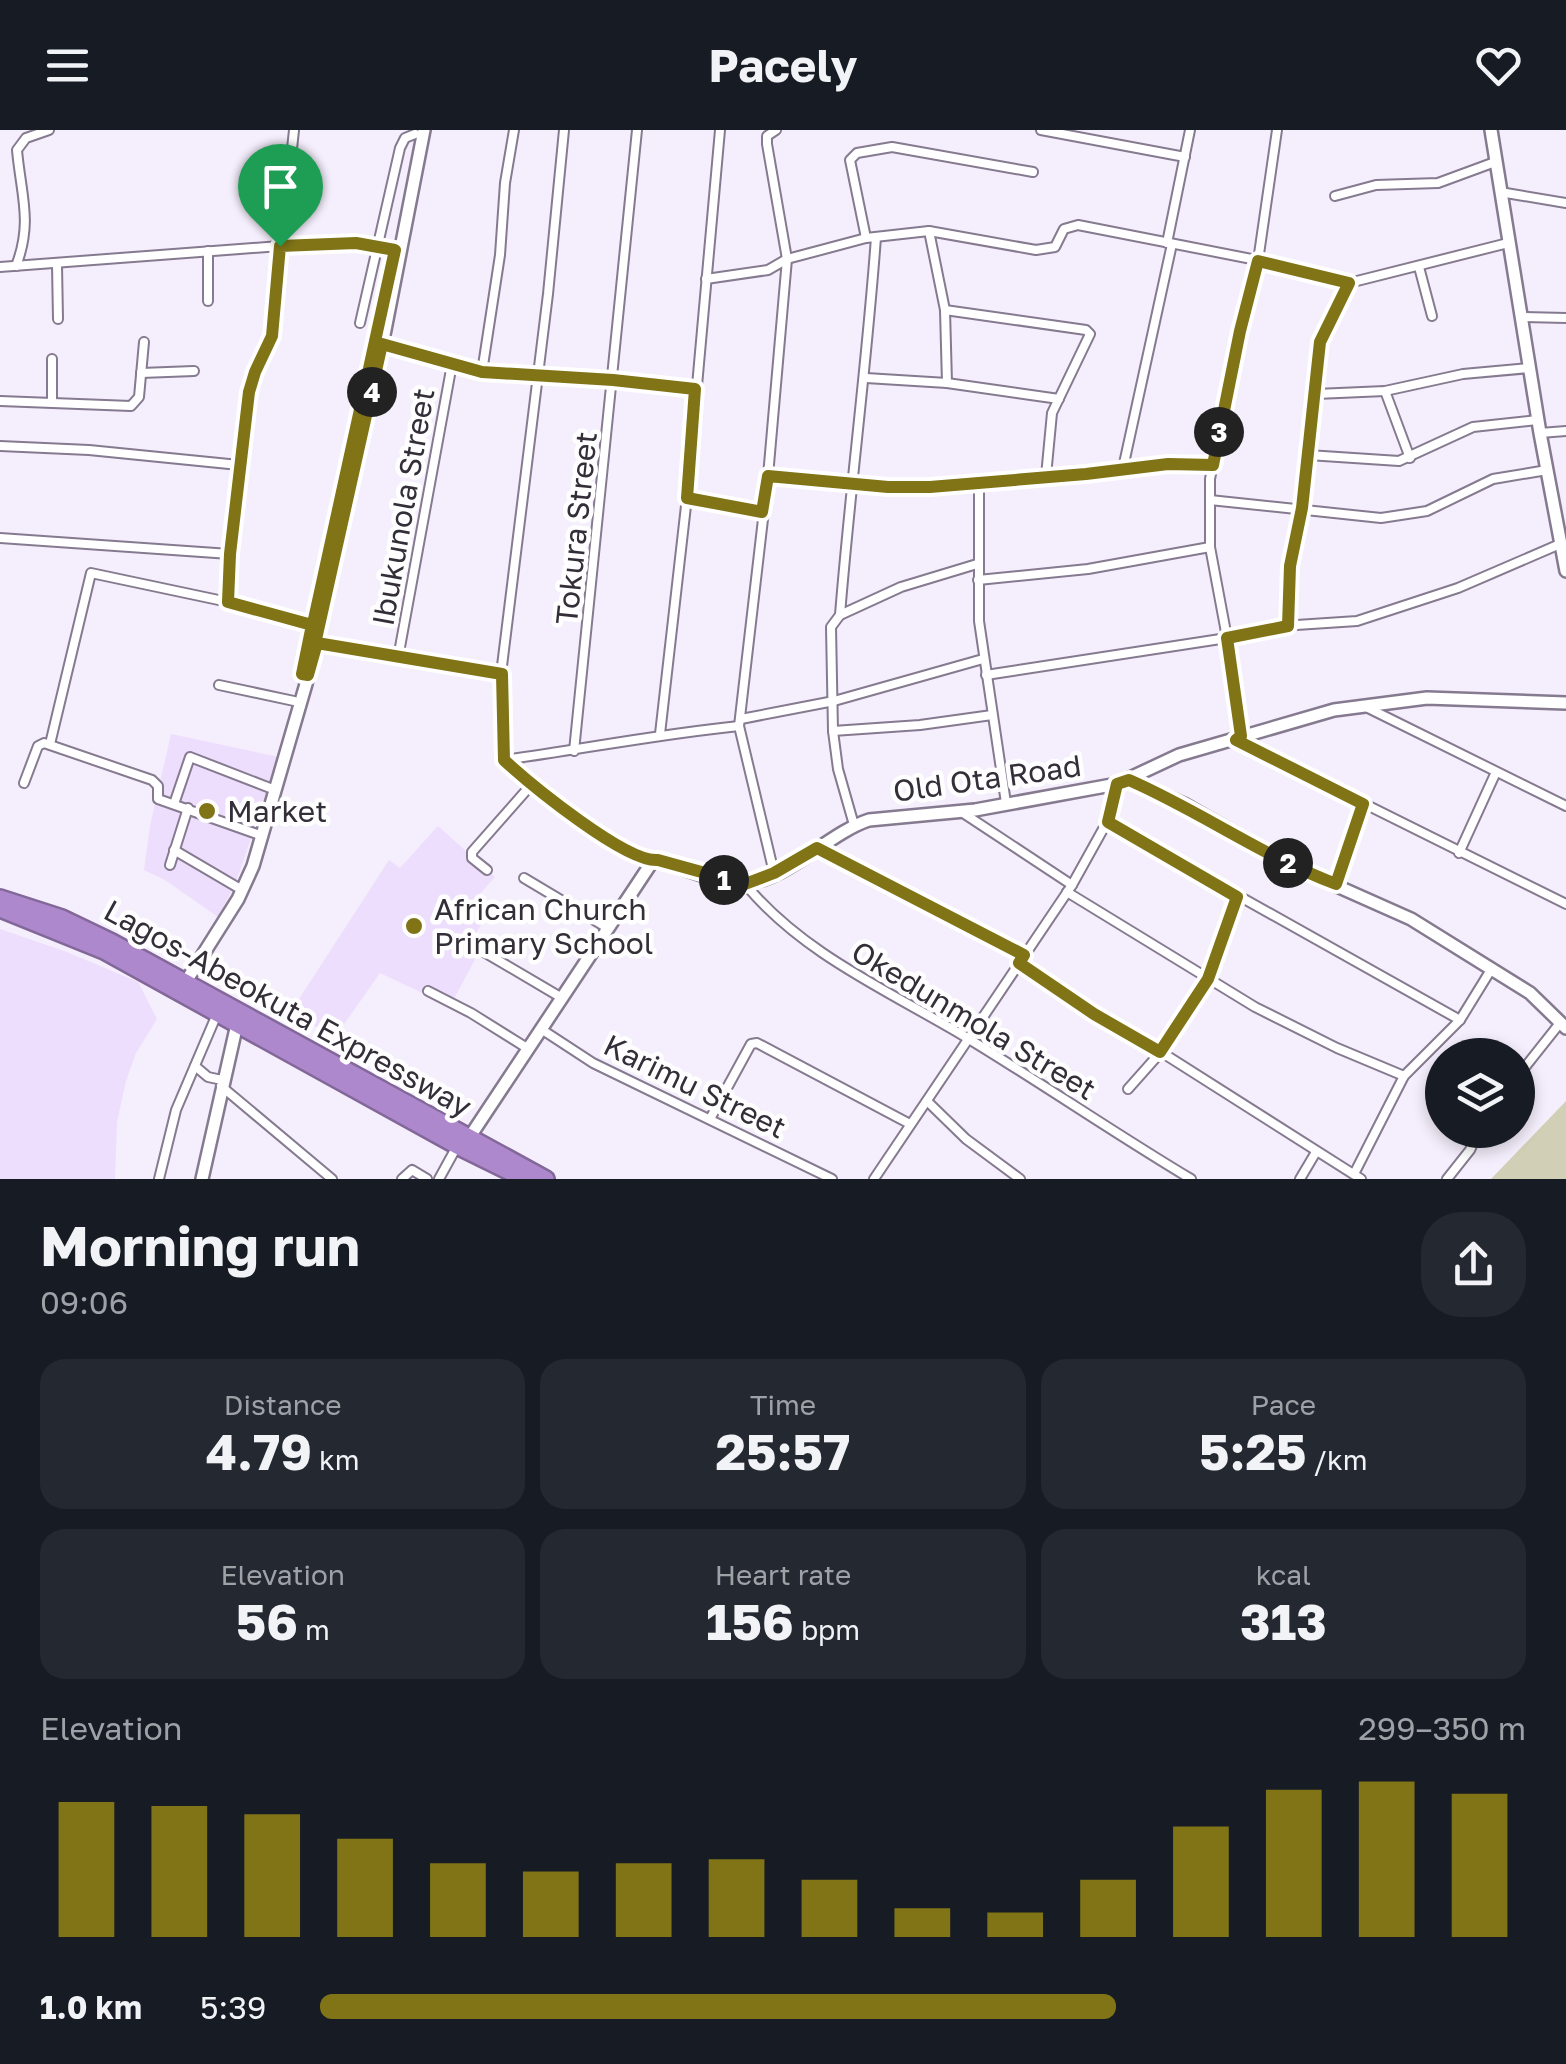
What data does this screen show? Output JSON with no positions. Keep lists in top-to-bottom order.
{
  "streets": {
    "highway": ["Lagos-Abeokuta Expressway"],
    "street": [
      "Ibukunola Street",
      "Tokura Street",
      "Old Ota Road",
      "Okedunmola Street",
      "Karimu Street"
    ]
  },
  "crossings": [
    ["Old Ota Road", "Okedunmola Street"]
  ],
  "places": ["Market", "African Church Primary School"],
  "page": {
    "header": "Pacely",
    "pins": [
      "4",
      "3",
      "2",
      "1"
    ],
    "heading": ["Morning run", "09:06"],
    "stats": [
      ["Distance", "4.79 km"],
      ["Time", "25:57"],
      ["Pace", "5:25 /km"],
      ["Elevation", "56 m"],
      ["Heart rate", "156 bpm"],
      ["kcal", "313"]
    ],
    "chart": ["Elevation", "299–350 m"],
    "list": [
      {
        "name": "1.0 km",
        "note": "5:39"
      }
    ]
  }
}
